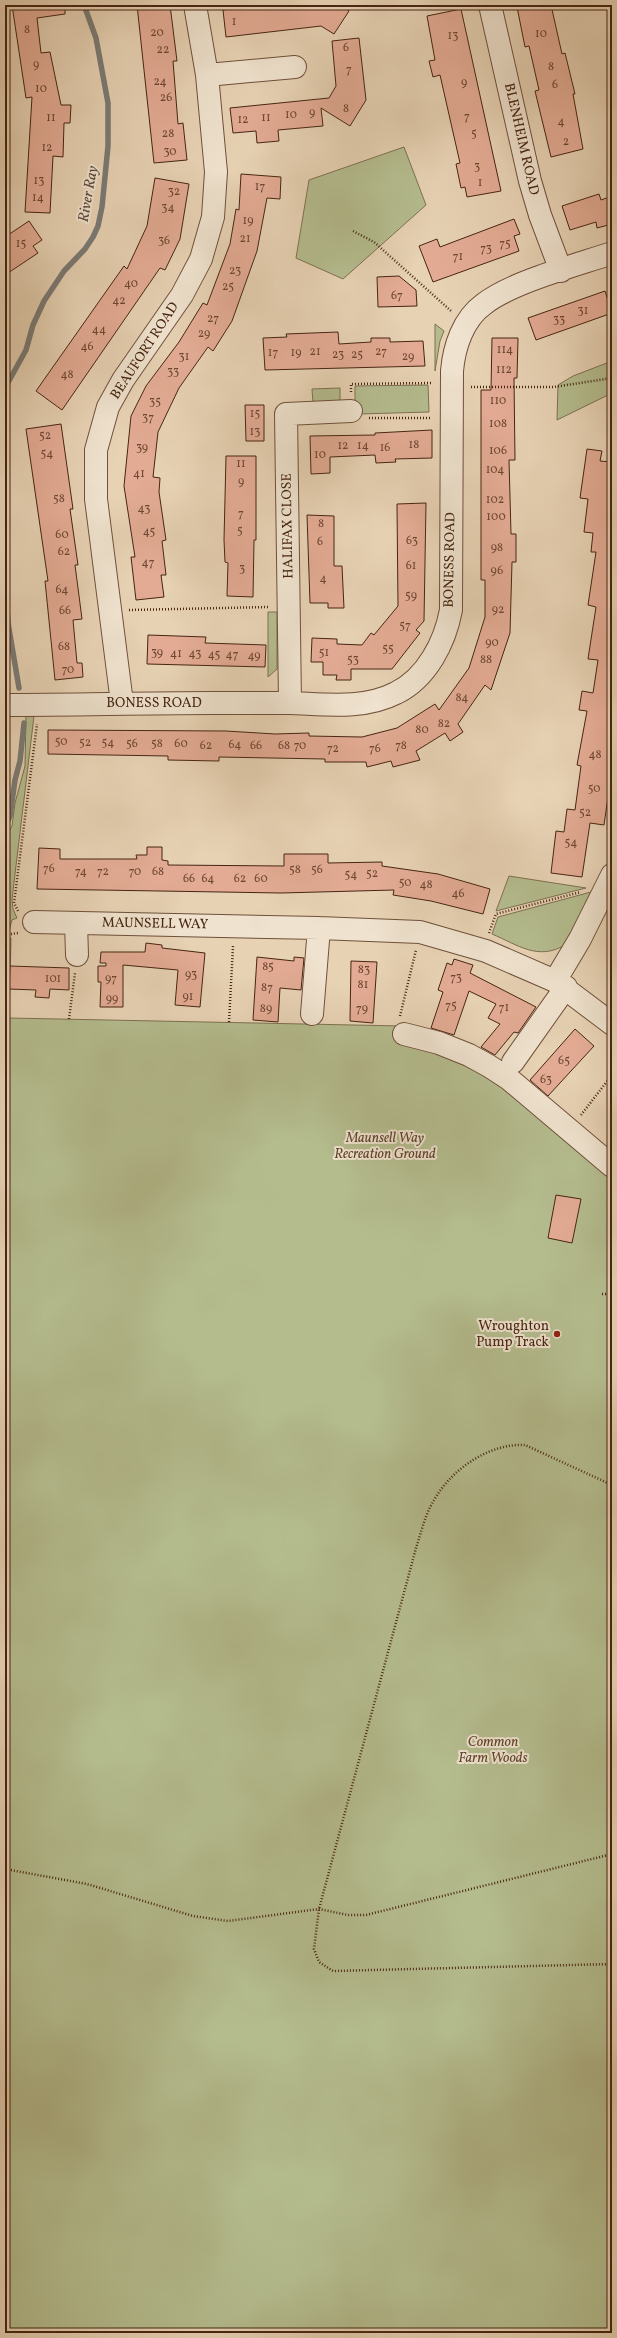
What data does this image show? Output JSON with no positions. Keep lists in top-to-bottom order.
{
  "streets": {
    "street": [
      "BLENHEIM ROAD",
      "BEAUFORT ROAD",
      "HALIFAX CLOSE",
      "BONESS ROAD",
      "MAUNSELL WAY"
    ]
  },
  "crossings": [
    ["BLENHEIM ROAD", "BONESS ROAD"],
    ["BEAUFORT ROAD", "BONESS ROAD"],
    ["HALIFAX CLOSE", "BONESS ROAD"]
  ],
  "water": ["River Ray"],
  "parks": ["Maunsell Way Recreation Ground", "Common Farm Woods"],
  "places": ["Wroughton Pump Track"],
  "house_numbers": [
    "1",
    "8",
    "20",
    "10",
    "13",
    "6",
    "22",
    "9",
    "8",
    "7",
    "24",
    "9",
    "6",
    "10",
    "26",
    "8",
    "9",
    "10",
    "7",
    "11",
    "11",
    "12",
    "4",
    "28",
    "5",
    "2",
    "12",
    "30",
    "3",
    "13",
    "1",
    "17",
    "32",
    "14",
    "34",
    "19",
    "21",
    "36",
    "15",
    "75",
    "73",
    "71",
    "23",
    "40",
    "25",
    "67",
    "42",
    "31",
    "27",
    "33",
    "44",
    "29",
    "46",
    "114",
    "21",
    "27",
    "17",
    "19",
    "23",
    "25",
    "31",
    "29",
    "112",
    "33",
    "48",
    "110",
    "35",
    "15",
    "37",
    "108",
    "13",
    "52",
    "18",
    "12",
    "14",
    "39",
    "16",
    "106",
    "54",
    "10",
    "11",
    "104",
    "41",
    "9",
    "58",
    "102",
    "43",
    "7",
    "100",
    "8",
    "5",
    "45",
    "60",
    "63",
    "6",
    "98",
    "62",
    "47",
    "61",
    "3",
    "96",
    "4",
    "64",
    "59",
    "92",
    "66",
    "57",
    "90",
    "68",
    "55",
    "39",
    "51",
    "41",
    "43",
    "45",
    "47",
    "49",
    "53",
    "88",
    "70",
    "84",
    "82",
    "80",
    "50",
    "52",
    "54",
    "56",
    "58",
    "60",
    "64",
    "62",
    "66",
    "68",
    "70",
    "78",
    "72",
    "76",
    "48",
    "50",
    "52",
    "54",
    "76",
    "58",
    "56",
    "74",
    "72",
    "70",
    "68",
    "52",
    "54",
    "66",
    "64",
    "62",
    "60",
    "50",
    "48",
    "46",
    "85",
    "83",
    "93",
    "73",
    "101",
    "97",
    "81",
    "87",
    "91",
    "99",
    "75",
    "71",
    "89",
    "79",
    "65",
    "63"
  ]
}
